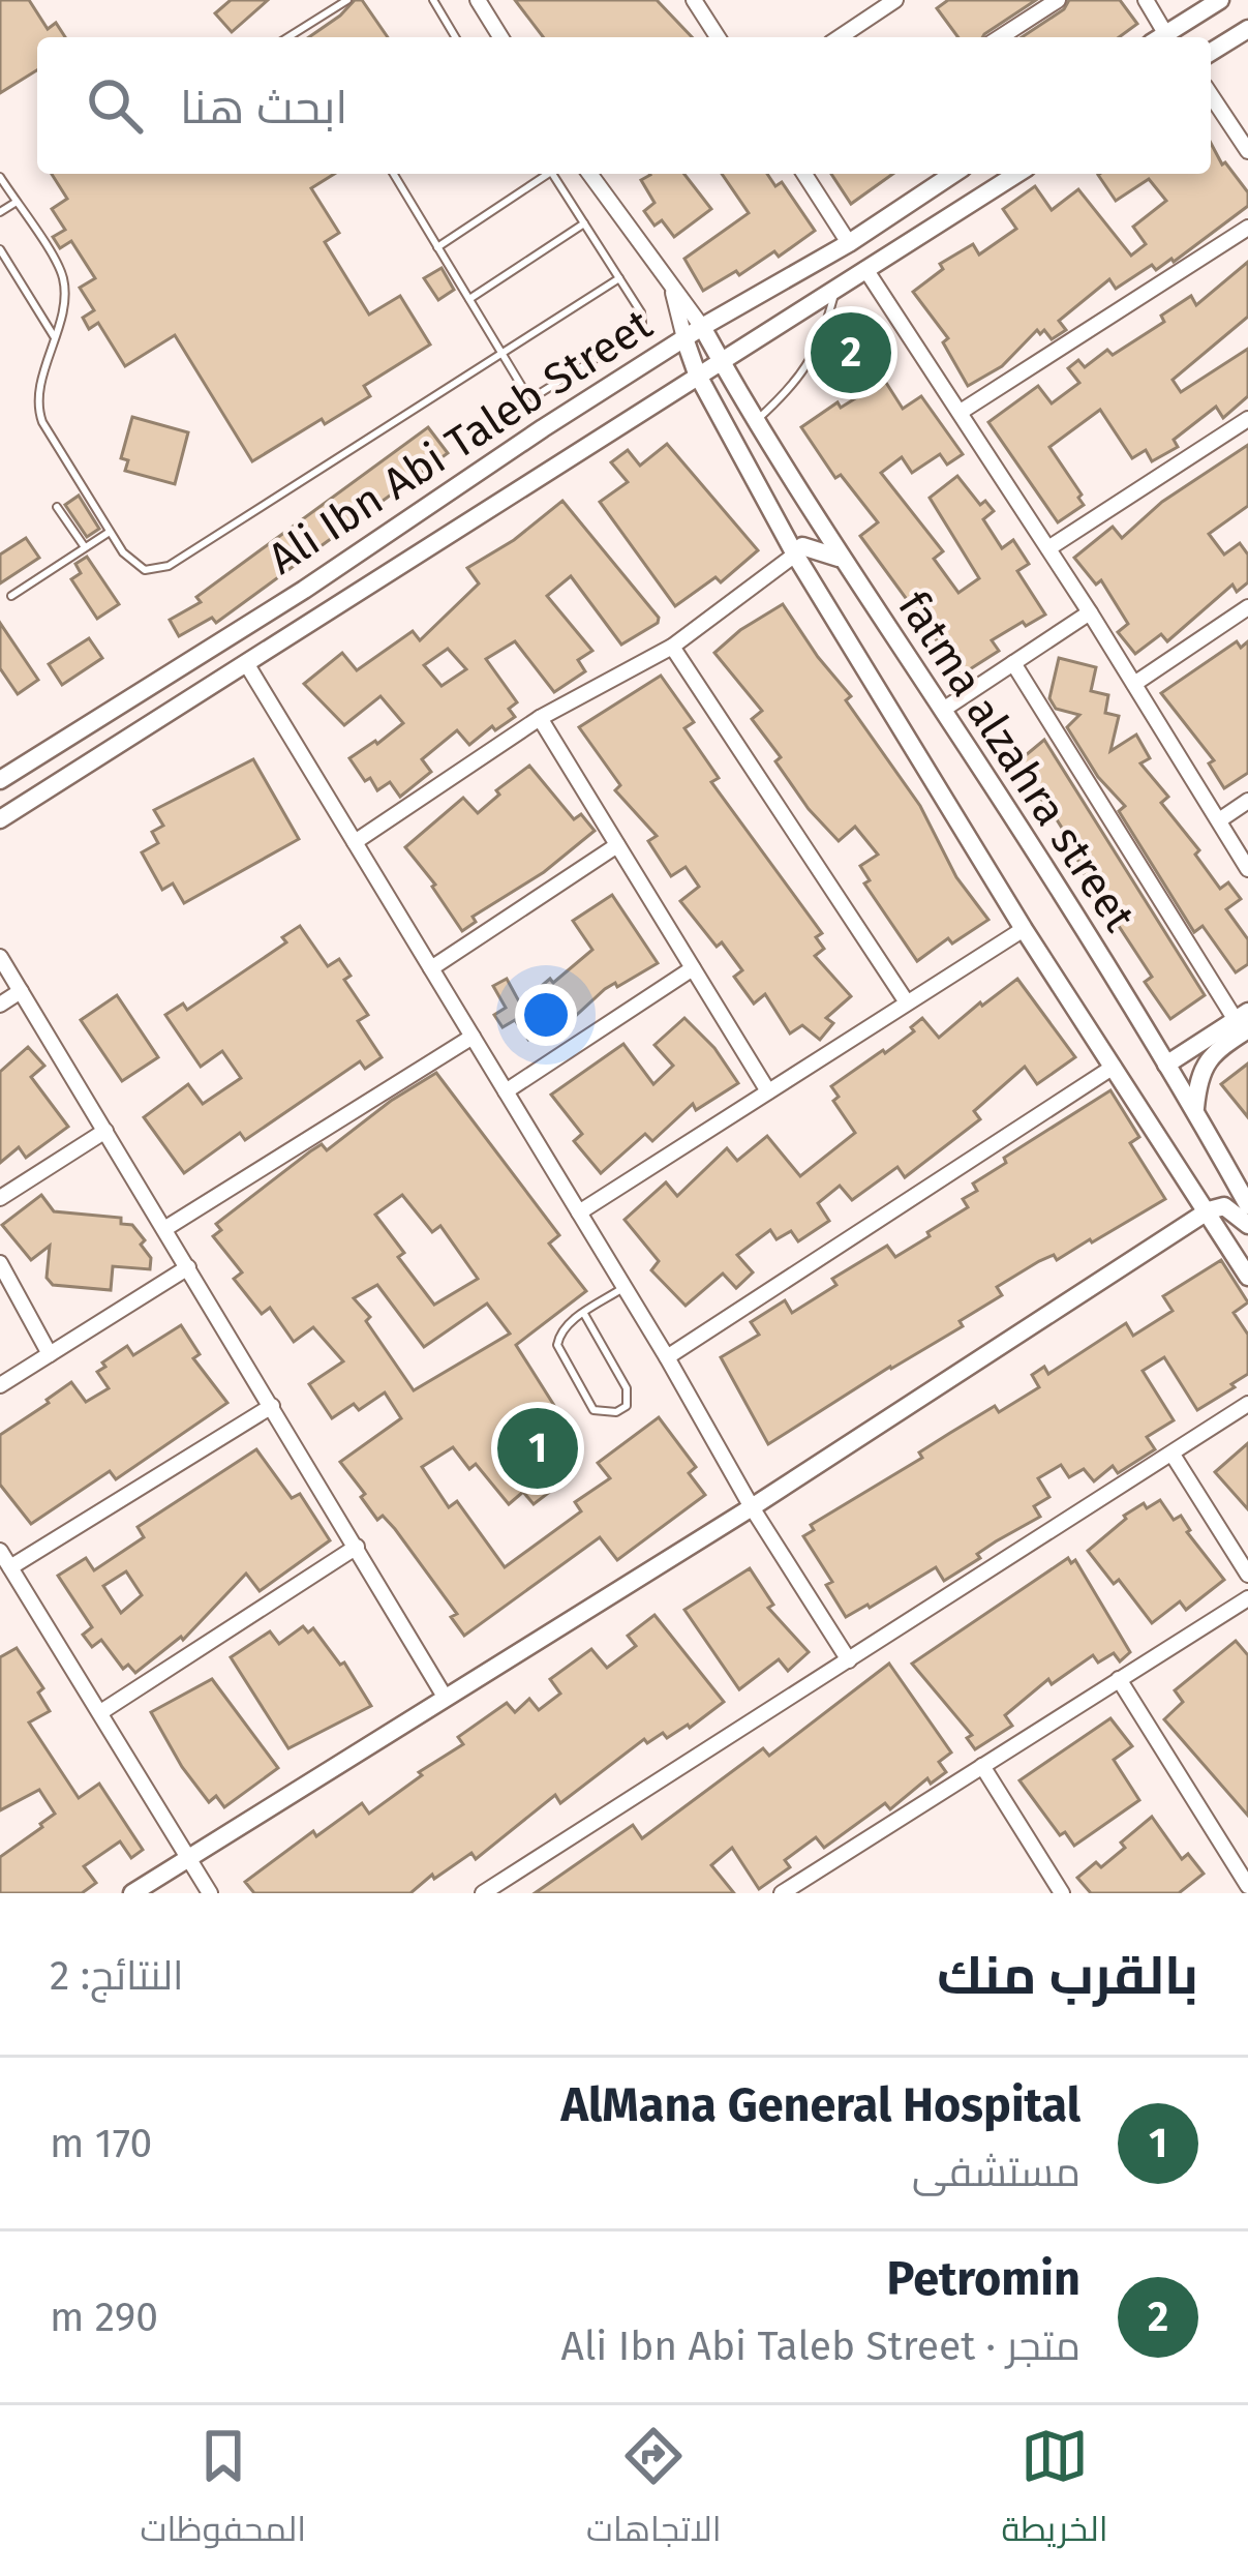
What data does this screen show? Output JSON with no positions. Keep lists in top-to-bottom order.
{
  "streets": {
    "street": ["Ali Ibn Abi Taleb Street", "fatma alzahra street"]
  },
  "crossings": [
    ["Ali Ibn Abi Taleb Street", "fatma alzahra street"]
  ],
  "page": {
    "search": "ابحث هنا",
    "pins": ["2", "1"],
    "heading": ["بالقرب منك", "النتائج: 2"],
    "list": [
      {
        "mark": "1",
        "name": "AlMana General Hospital",
        "note": "مستشفى",
        "value": "170 m"
      },
      {
        "mark": "2",
        "name": "Petromin",
        "note": "متجر · Ali Ibn Abi Taleb Street",
        "value": "290 m"
      }
    ],
    "nav": ["الخريطة", "الاتجاهات", "المحفوظات"]
  }
}
